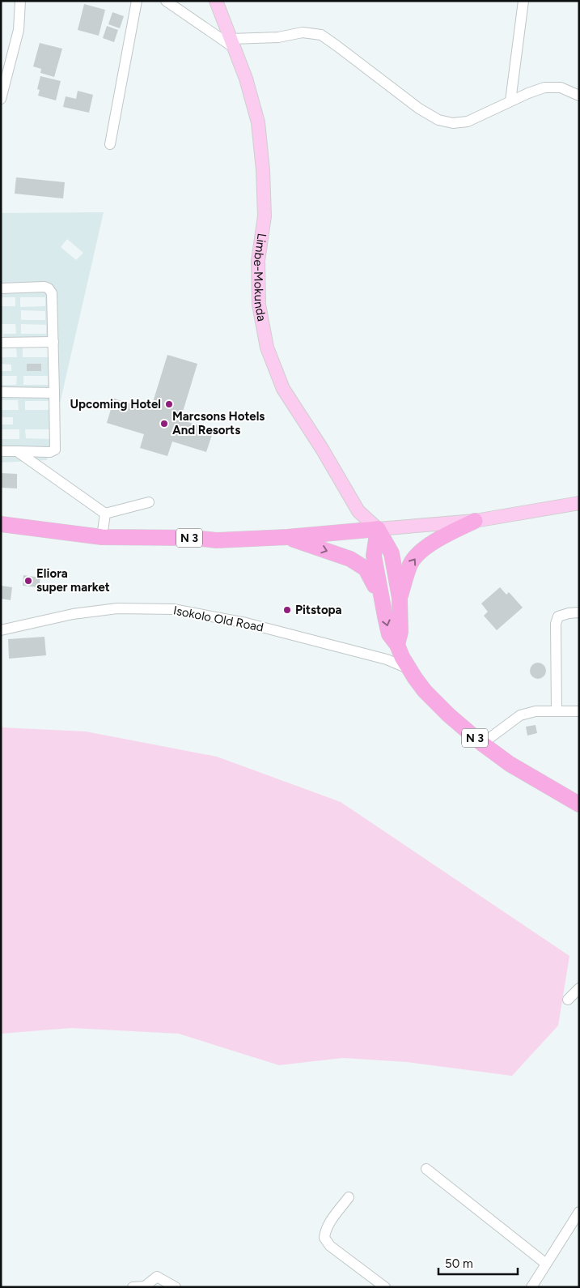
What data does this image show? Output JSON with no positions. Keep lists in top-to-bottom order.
{
  "streets": {
    "highway": ["N 3"],
    "main road": ["Limbe-Mokunda"],
    "street": ["Isokolo Old Road"]
  },
  "crossings": [
    ["Limbe-Mokunda", "N 3"],
    ["N 3", "Isokolo Old Road"]
  ],
  "places": [
    "Upcoming Hotel",
    "Marcsons Hotels And Resorts",
    "Eliora super market",
    "Pitstopa"
  ],
  "scale_bar": "50 m"
}
